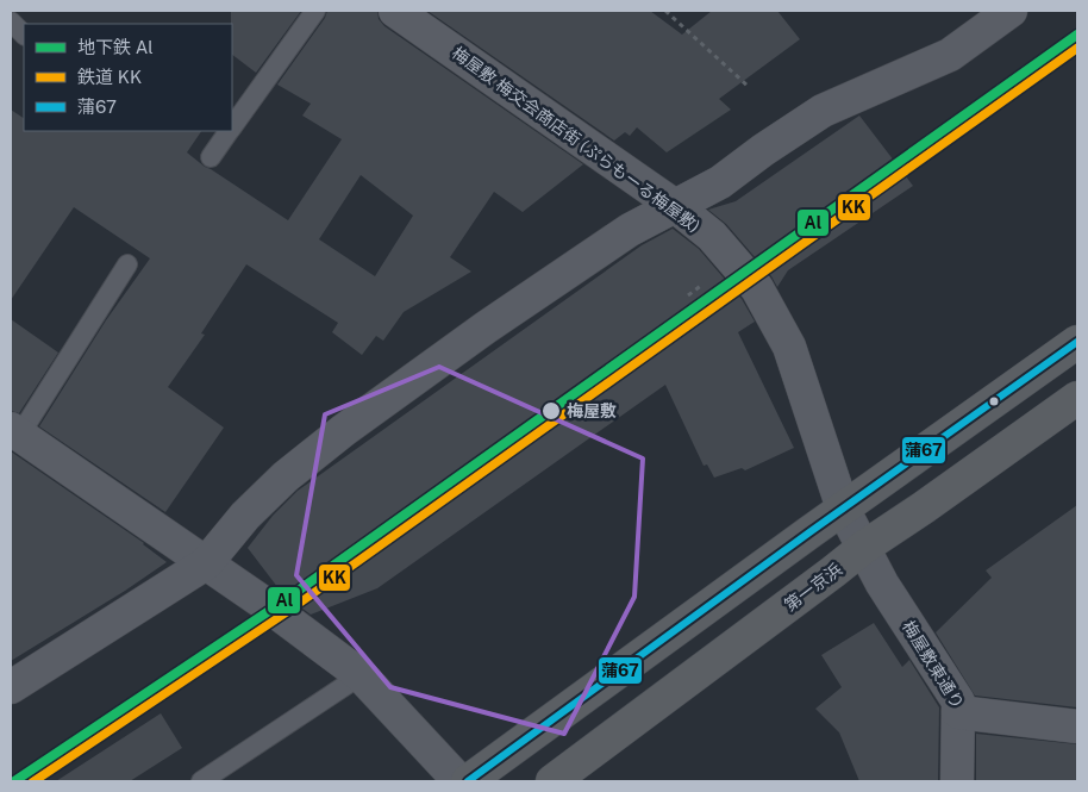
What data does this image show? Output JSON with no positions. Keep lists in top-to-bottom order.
{
  "streets": {
    "highway": ["第一京浜"],
    "street": ["梅屋敷 梅交会商店街 (ぷらもーる梅屋敷)", "梅屋敷東通り"]
  },
  "crossings": [
    ["梅屋敷 梅交会商店街 (ぷらもーる梅屋敷)", "第一京浜"],
    ["梅屋敷 梅交会商店街 (ぷらもーる梅屋敷)", "梅屋敷東通り"],
    ["第一京浜", "梅屋敷東通り"]
  ],
  "places": ["梅屋敷"],
  "lines": ["metro line Al", "rail line KK", "transit line 蒲67"],
  "legend": ["地下鉄 Al", "鉄道 KK", "蒲67"]
}
